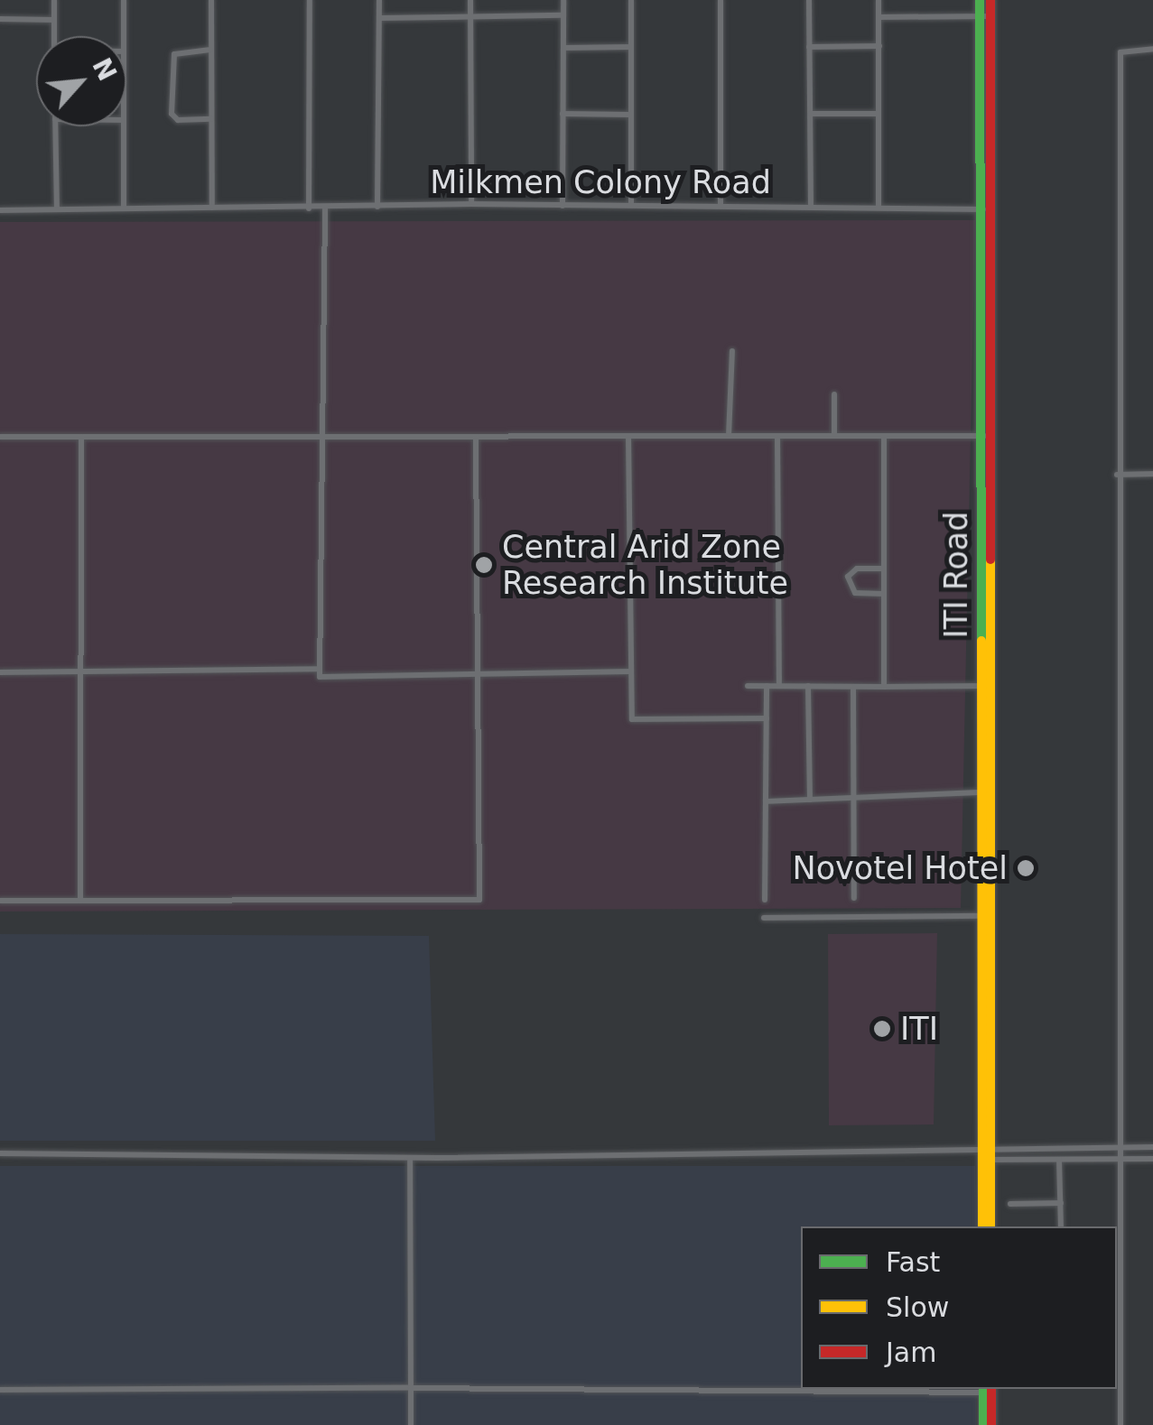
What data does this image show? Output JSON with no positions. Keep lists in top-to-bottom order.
{
  "streets": {
    "street": ["Milkmen Colony Road", "ITI Road"]
  },
  "crossings": [
    ["Milkmen Colony Road", "ITI Road"]
  ],
  "places": ["Central Arid Zone Research Institute", "Novotel Hotel", "ITI"],
  "legend": ["Fast", "Slow", "Jam"],
  "north": "top right"
}
